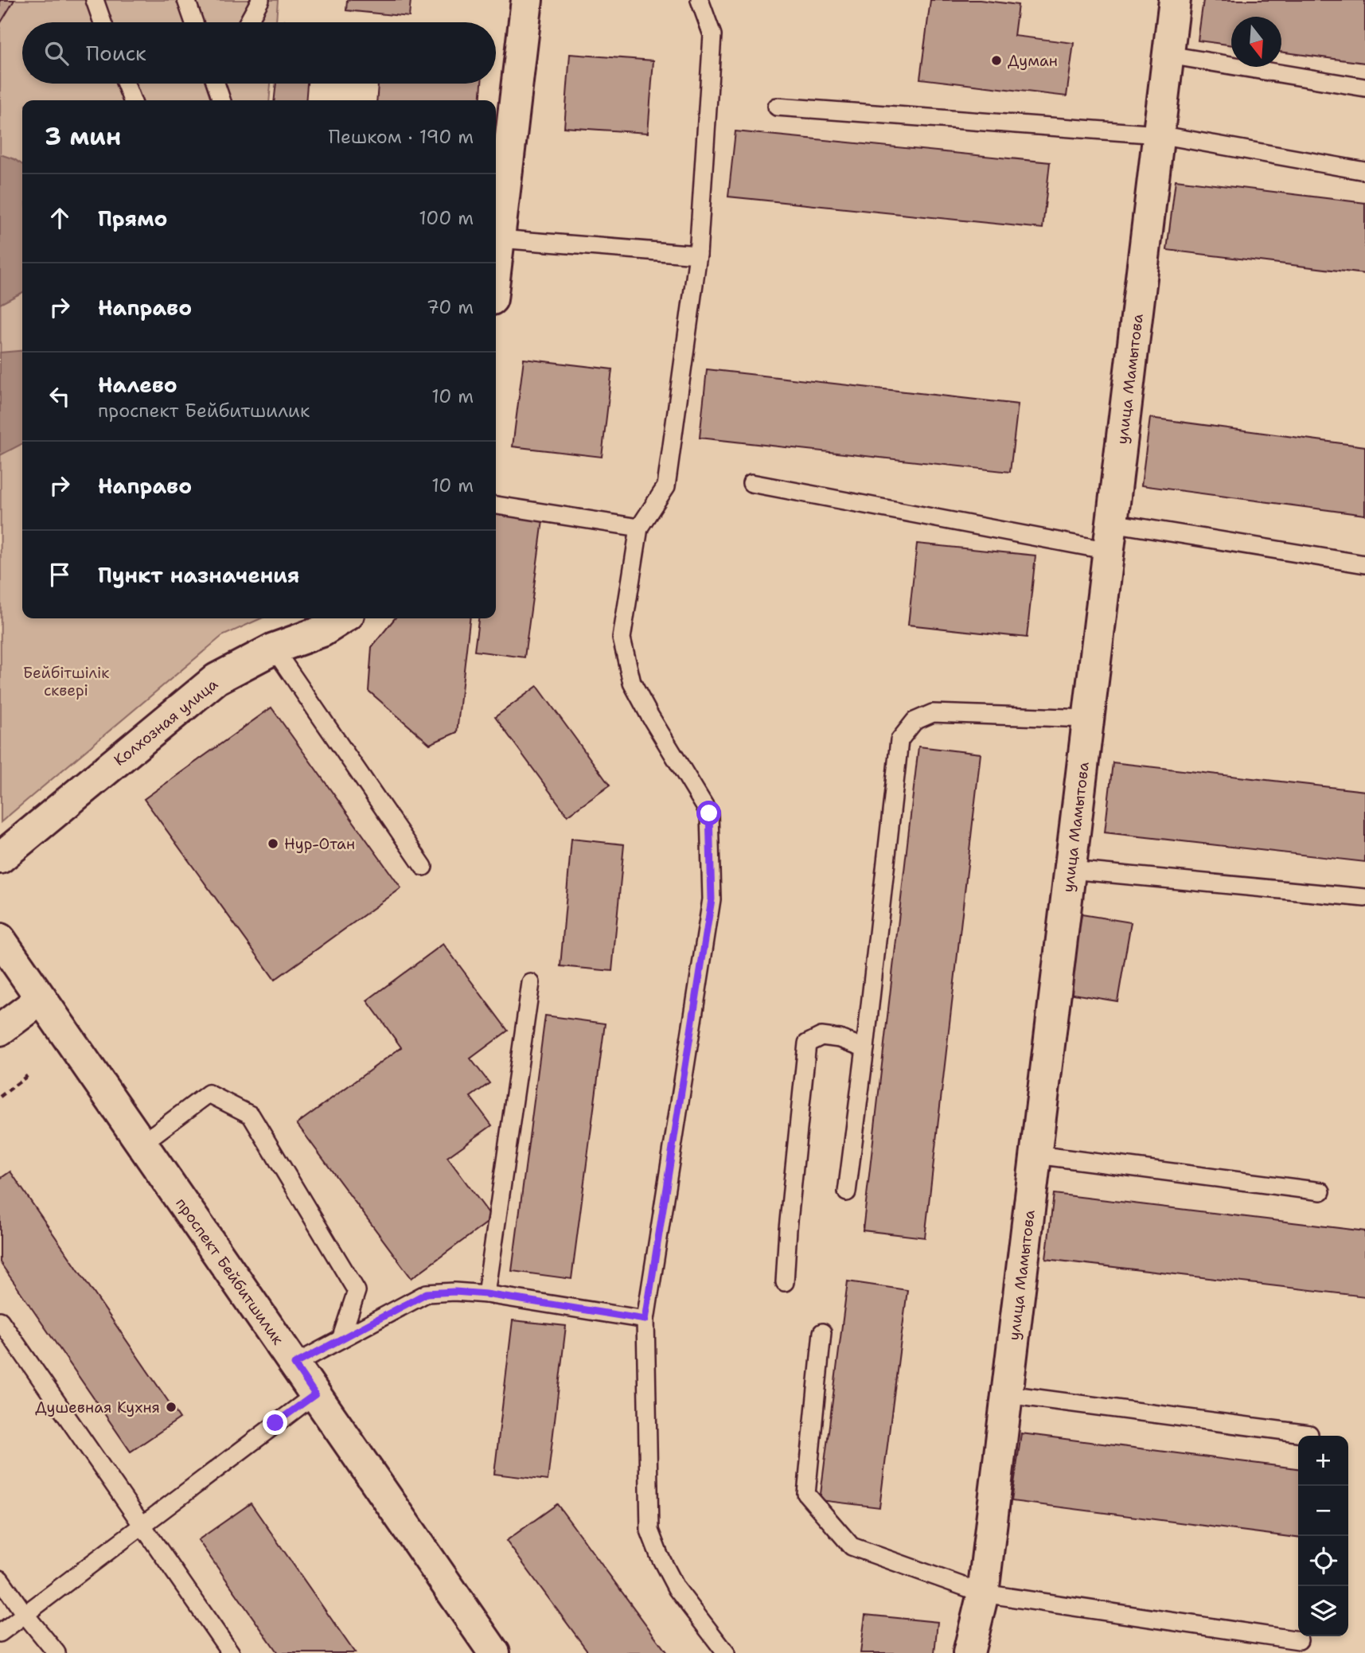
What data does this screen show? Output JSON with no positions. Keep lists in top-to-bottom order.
{
  "streets": {
    "street": ["улица Мамытова", "Колхозная улица", "проспект Бейбитшилик"]
  },
  "parks": ["Бейбітшілік сквері"],
  "places": ["Думан", "Нур-Отан", "Душевная Кухня"],
  "north": "bottom",
  "page": {
    "search": "Поиск",
    "heading": ["3 мин", "Пешком · 190 m"],
    "list": [
      ["Прямо", "100 m"],
      ["Направо", "70 m"],
      ["Налево", "проспект Бейбитшилик", "10 m"],
      ["Направо", "10 m"],
      "Пункт назначения"
    ],
    "map_buttons": ["+", "−"]
  }
}
